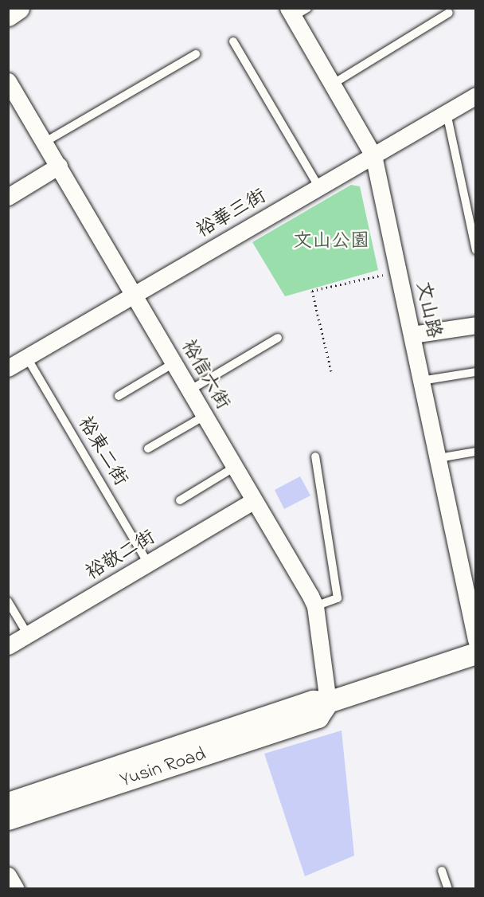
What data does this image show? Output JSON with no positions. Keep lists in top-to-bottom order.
{
  "streets": {
    "street": [
      "裕華三街",
      "文山路",
      "裕信六街",
      "裕敬二街",
      "Yusin Road"
    ],
    "lane": ["裕東二街"]
  },
  "crossings": [
    ["裕華三街", "文山路"],
    ["裕華三街", "裕信六街"],
    ["裕華三街", "裕東二街"],
    ["裕信六街", "裕敬二街"],
    ["裕信六街", "Yusin Road"],
    ["裕東二街", "裕敬二街"]
  ],
  "parks": ["文山公園"]
}
